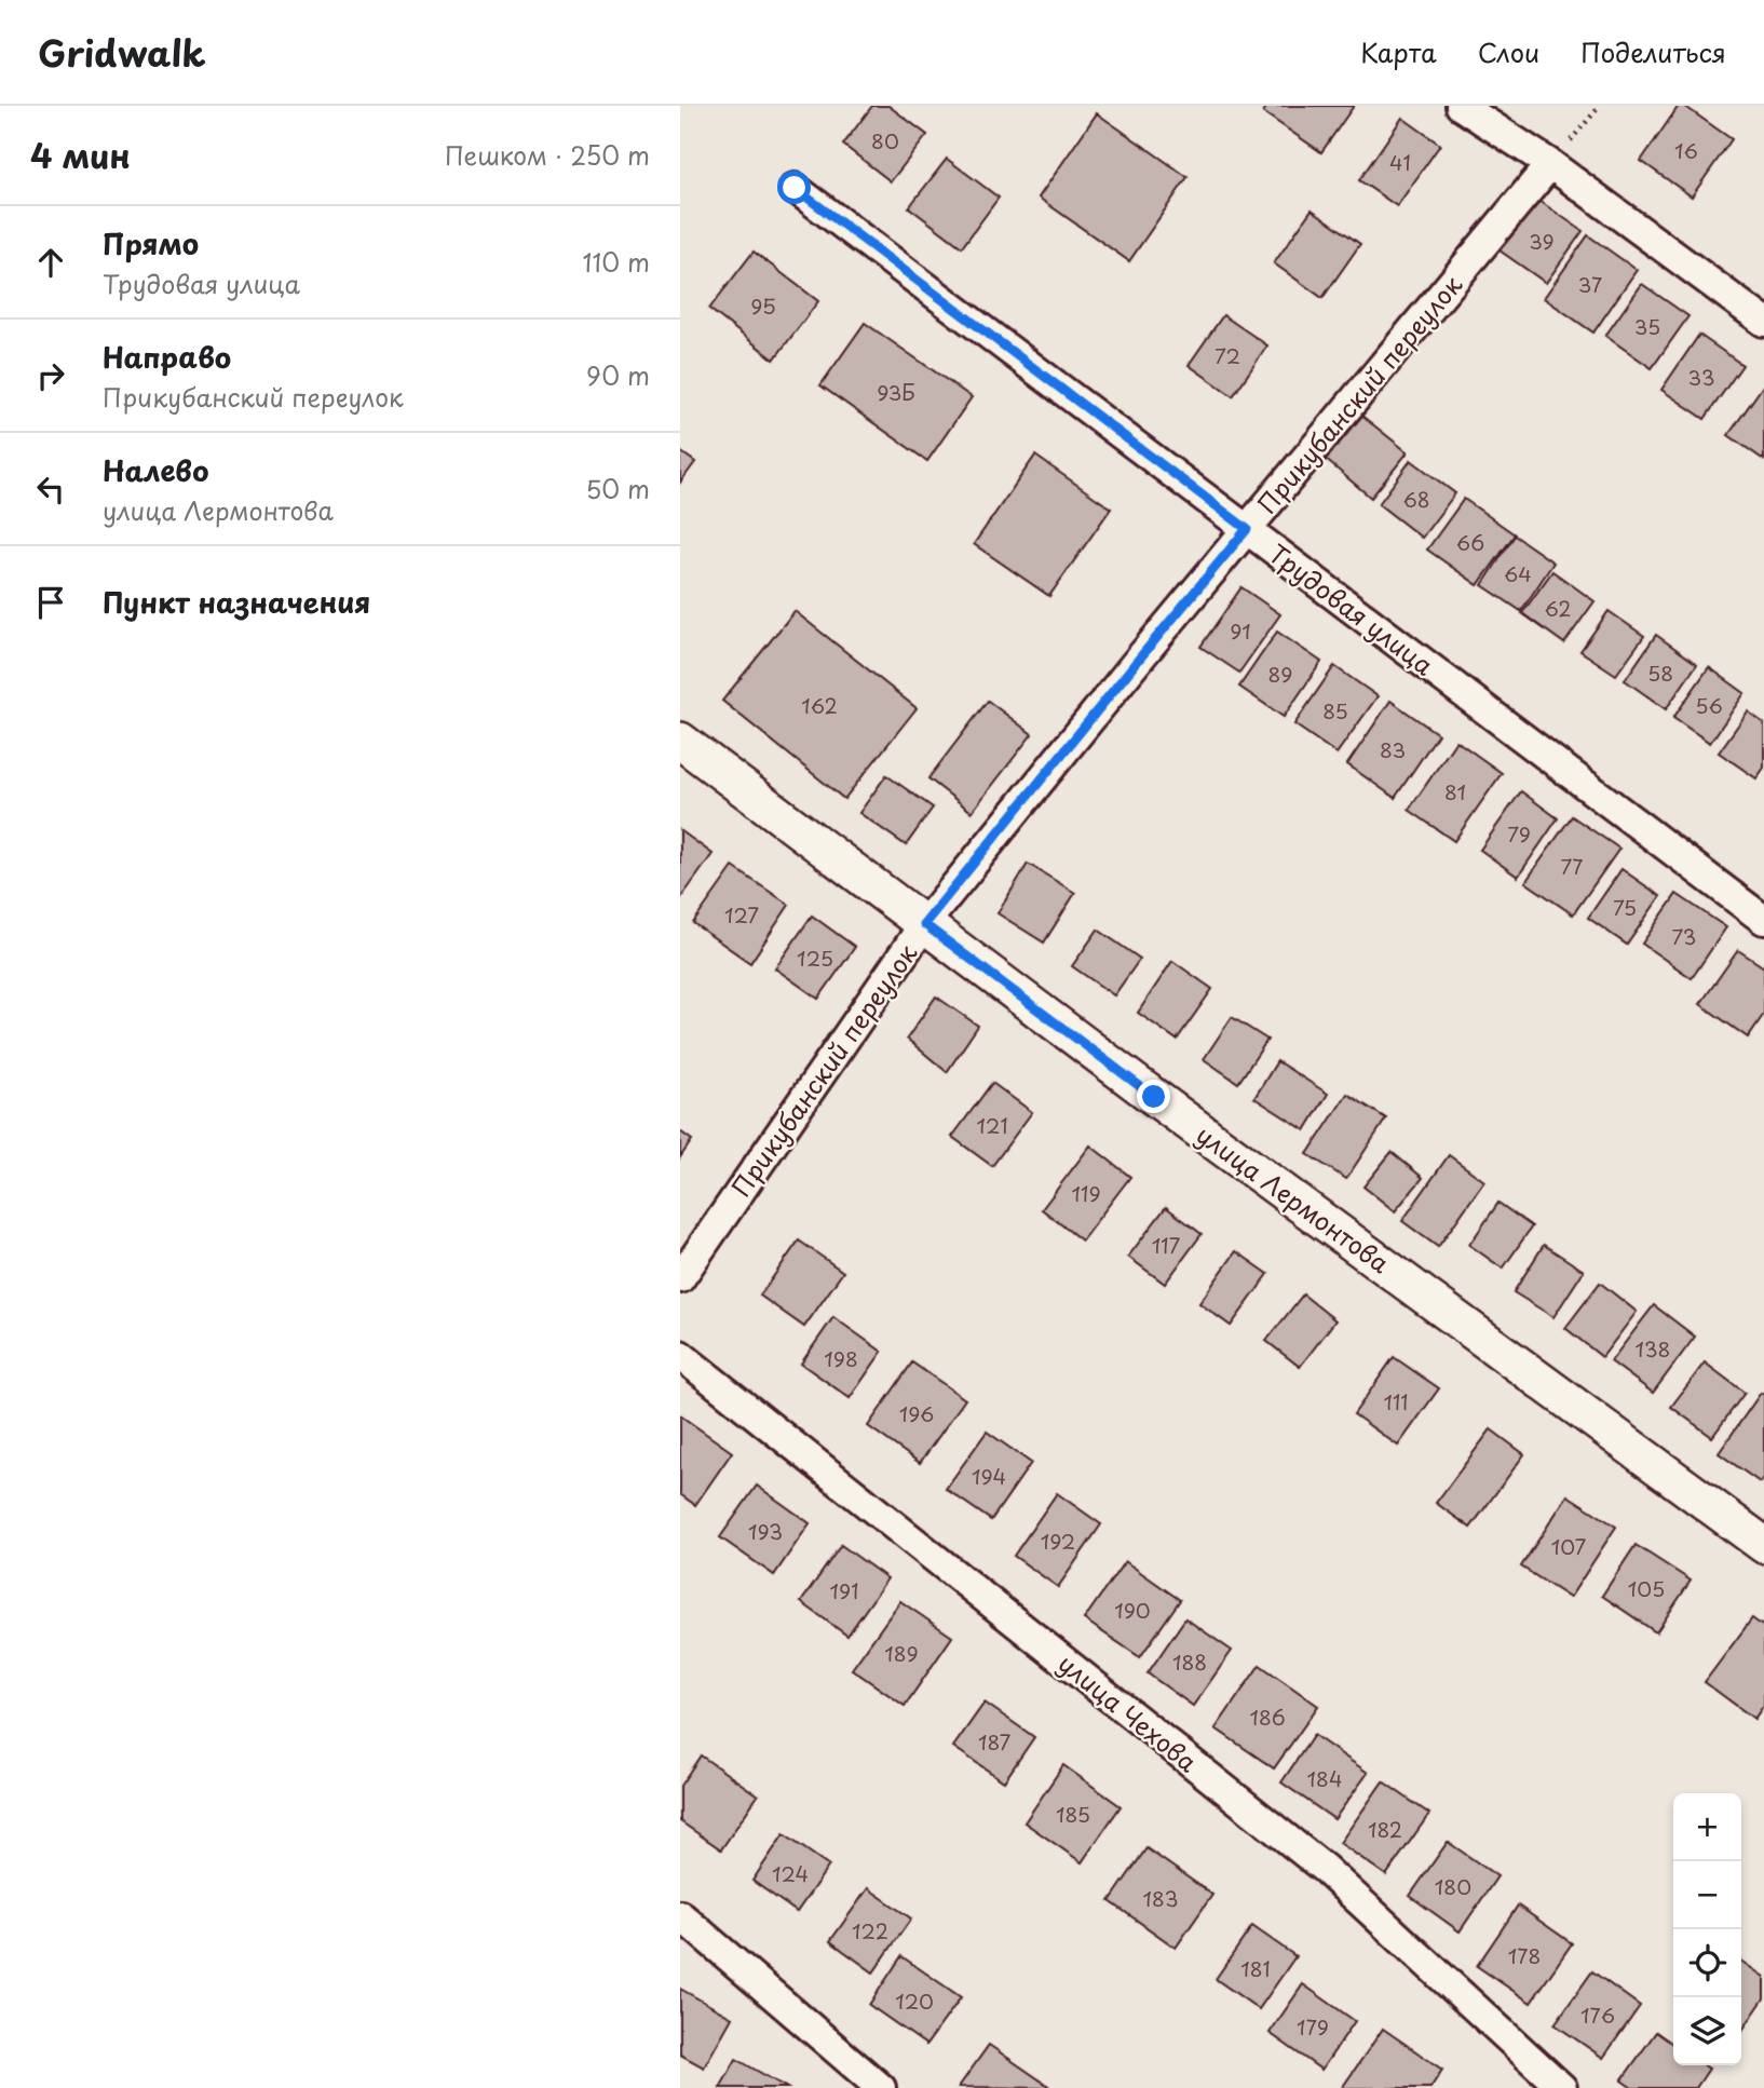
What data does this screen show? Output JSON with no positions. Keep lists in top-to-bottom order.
{
  "streets": {
    "street": [
      "Прикубанский переулок",
      "Трудовая улица",
      "улица Лермонтова",
      "улица Чехова"
    ]
  },
  "crossings": [
    ["Прикубанский переулок", "Трудовая улица"],
    ["Прикубанский переулок", "улица Лермонтова"]
  ],
  "house_numbers": [
    "80",
    "16",
    "41",
    "39",
    "37",
    "95",
    "35",
    "72",
    "33",
    "93Б",
    "68",
    "66",
    "64",
    "62",
    "91",
    "58",
    "89",
    "162",
    "56",
    "85",
    "83",
    "81",
    "79",
    "77",
    "75",
    "127",
    "73",
    "125",
    "121",
    "119",
    "117",
    "138",
    "198",
    "111",
    "196",
    "194",
    "193",
    "192",
    "107",
    "105",
    "191",
    "190",
    "189",
    "188",
    "186",
    "187",
    "184",
    "185",
    "182",
    "124",
    "180",
    "183",
    "122",
    "178",
    "181",
    "120",
    "176",
    "179"
  ],
  "page": {
    "header": "Gridwalk",
    "nav": ["Карта", "Слои", "Поделиться"],
    "heading": ["4 мин", "Пешком · 250 m"],
    "list": [
      ["Прямо", "Трудовая улица", "110 m"],
      ["Направо", "Прикубанский переулок", "90 m"],
      ["Налево", "улица Лермонтова", "50 m"],
      "Пункт назначения"
    ],
    "map_buttons": ["+", "−"]
  }
}
